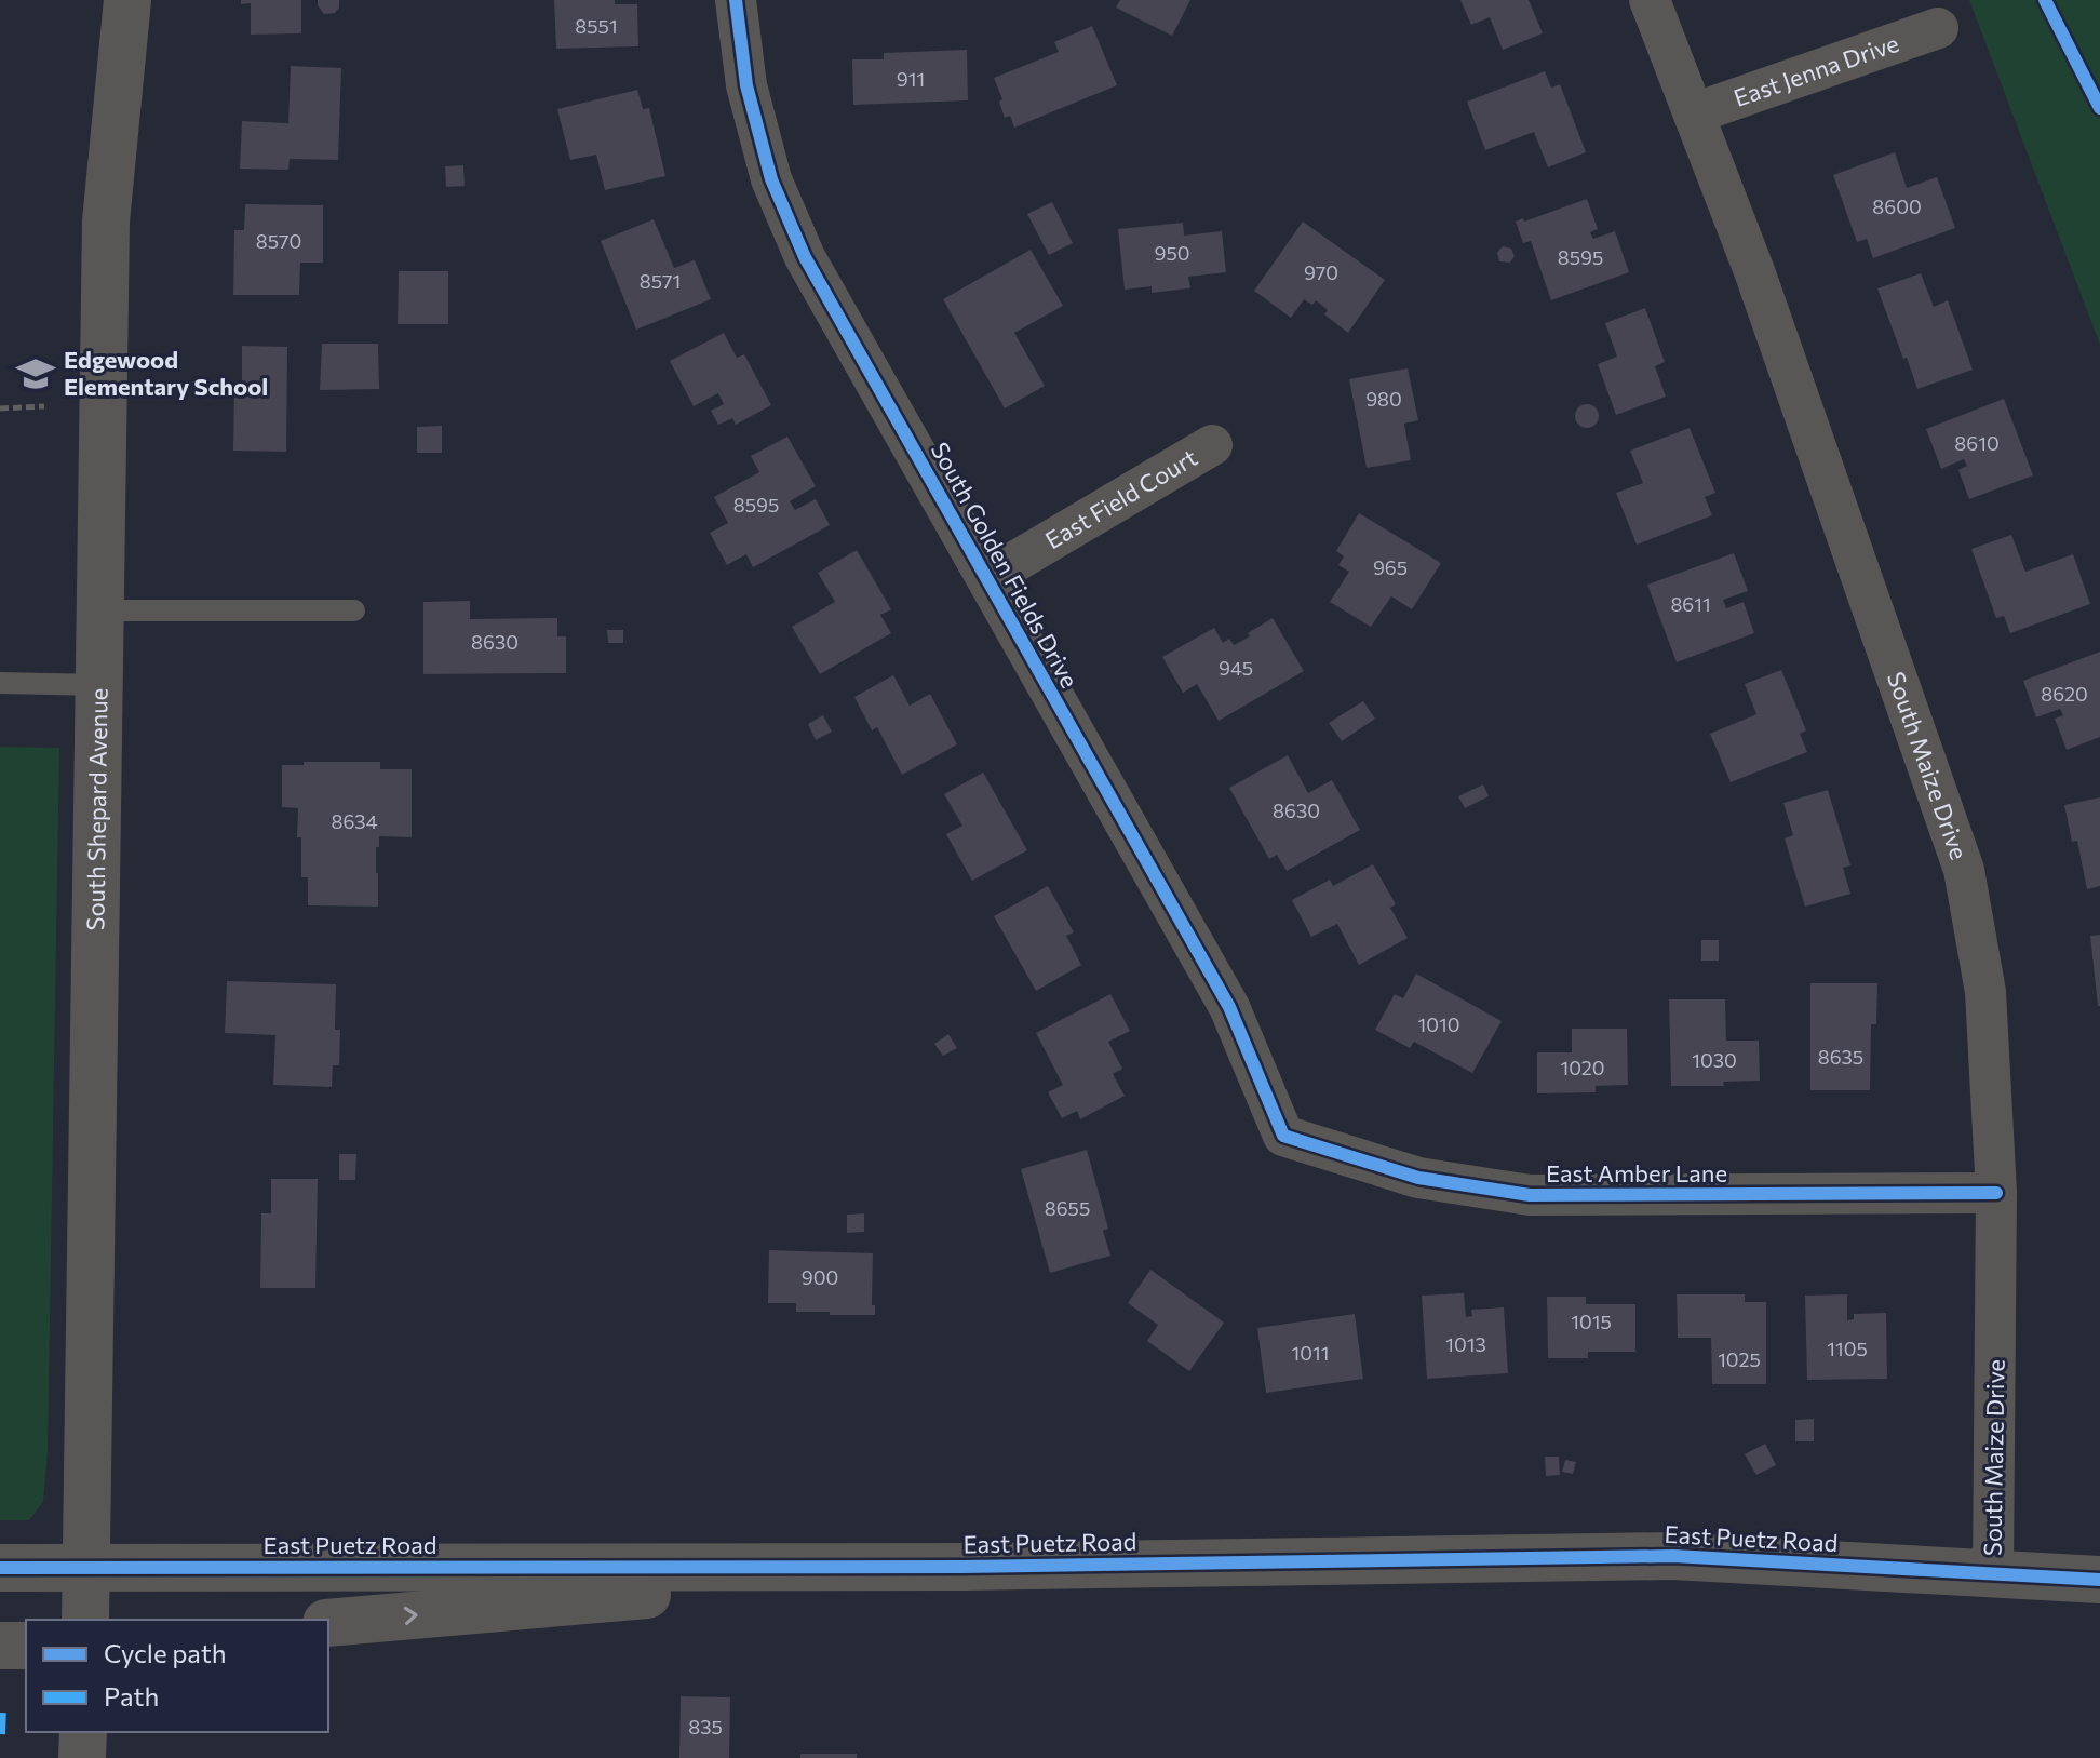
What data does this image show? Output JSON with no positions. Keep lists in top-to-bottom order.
{
  "streets": {
    "street": [
      "East Jenna Drive",
      "East Field Court",
      "South Golden Fields Drive",
      "South Maize Drive",
      "South Shepard Avenue",
      "East Amber Lane",
      "East Puetz Road"
    ]
  },
  "crossings": [
    ["East Jenna Drive", "South Maize Drive"],
    ["East Field Court", "South Golden Fields Drive"],
    ["South Golden Fields Drive", "East Amber Lane"],
    ["South Maize Drive", "East Amber Lane"],
    ["South Maize Drive", "East Puetz Road"],
    ["South Shepard Avenue", "East Puetz Road"]
  ],
  "places": {
    "school or university": ["Edgewood Elementary School"]
  },
  "house_numbers": [
    "8551",
    "911",
    "8600",
    "8570",
    "950",
    "8595",
    "970",
    "8571",
    "980",
    "8610",
    "8595",
    "965",
    "8611",
    "8630",
    "945",
    "8620",
    "8630",
    "8634",
    "1010",
    "8635",
    "1030",
    "1020",
    "8655",
    "900",
    "1015",
    "1013",
    "1105",
    "1011",
    "1025",
    "835"
  ],
  "legend": ["Cycle path", "Path"]
}
